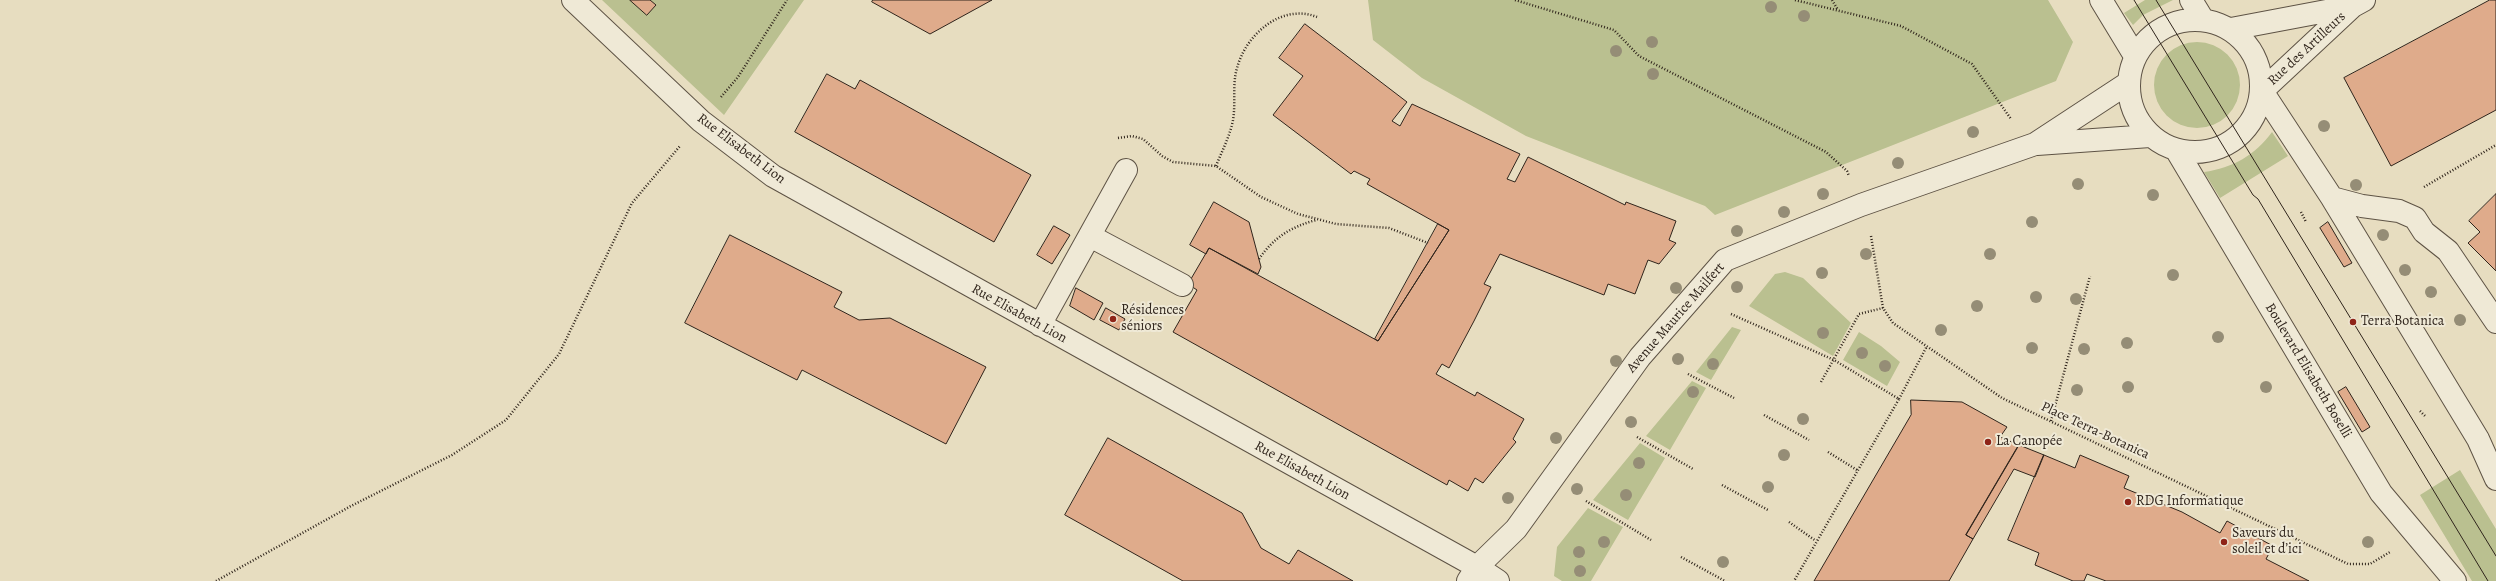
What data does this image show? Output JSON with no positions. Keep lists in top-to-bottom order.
{
  "streets": {
    "street": [
      "Rue des Artilleurs",
      "Rue Elisabeth Lion",
      "Avenue Maurice Mailfert",
      "Boulevard Elisabeth Boselli"
    ],
    "path": ["Place Terra-Botanica"]
  },
  "crossings": [
    ["Rue des Artilleurs", "Avenue Maurice Mailfert"],
    ["Rue des Artilleurs", "Boulevard Elisabeth Boselli"],
    ["Rue Elisabeth Lion", "Avenue Maurice Mailfert"],
    ["Avenue Maurice Mailfert", "Boulevard Elisabeth Boselli"]
  ],
  "places": [
    "Résidences séniors",
    "Terra Botanica",
    "La Canopée",
    "RDG Informatique",
    "Saveurs du soleil et d’ici"
  ]
}
